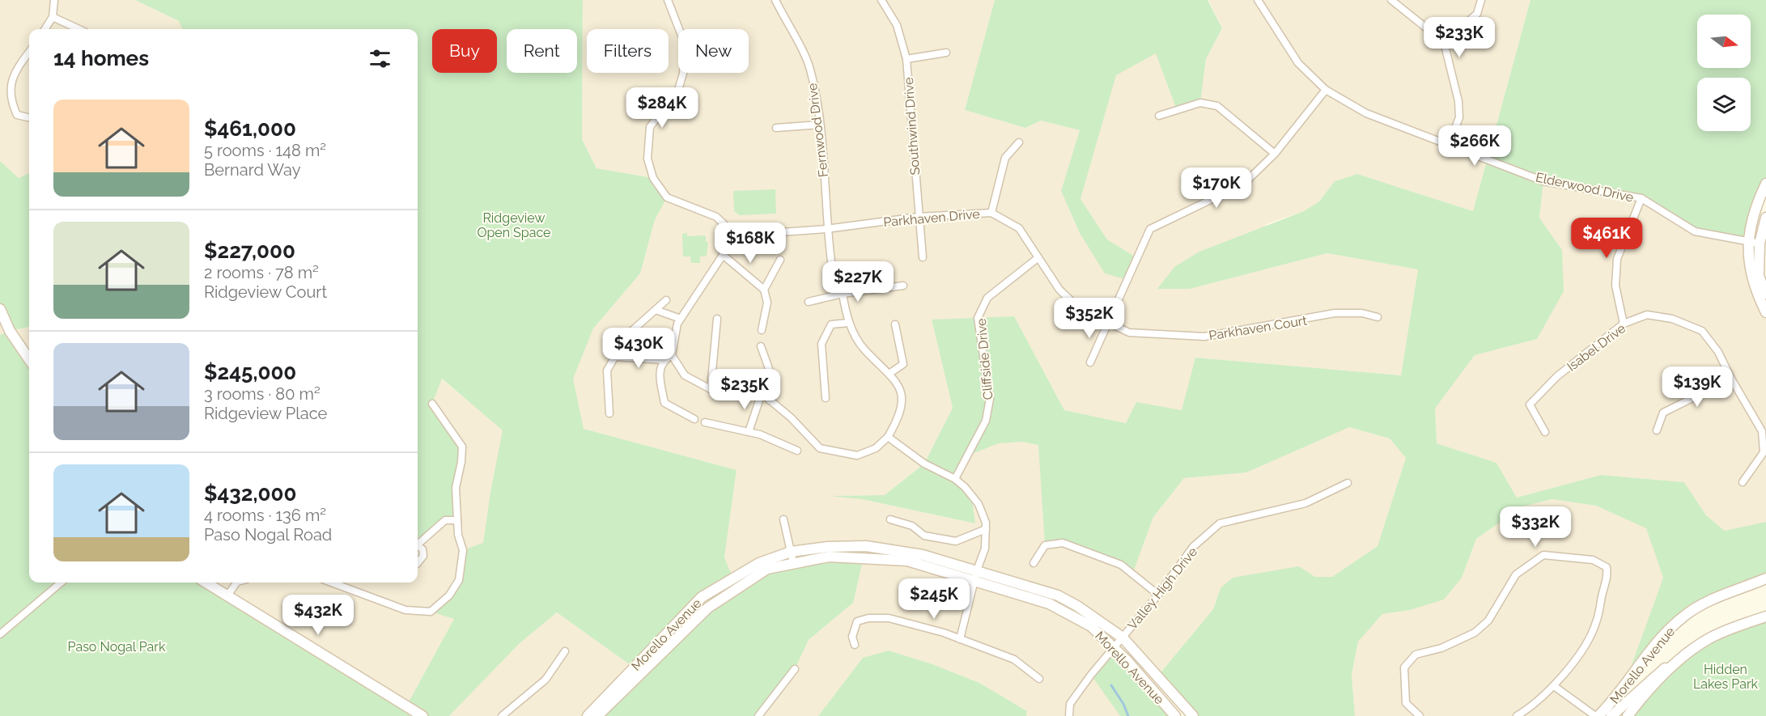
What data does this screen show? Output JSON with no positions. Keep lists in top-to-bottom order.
{
  "streets": {
    "street": [
      "Southwind Drive",
      "Fernwood Drive",
      "Elderwood Drive",
      "Parkhaven Drive",
      "Parkhaven Court",
      "Isabel Drive",
      "Cliffside Drive",
      "Valley High Drive",
      "Morello Avenue"
    ]
  },
  "crossings": [
    ["Southwind Drive", "Parkhaven Drive"],
    ["Fernwood Drive", "Parkhaven Drive"],
    ["Parkhaven Drive", "Parkhaven Court"],
    ["Parkhaven Drive", "Cliffside Drive"],
    ["Valley High Drive", "Morello Avenue"]
  ],
  "parks": ["Ridgeview Open Space", "Paso Nogal Park", "Hidden Lakes Park"],
  "north": "right",
  "page": {
    "price": [
      "$233K",
      "$284K",
      "$266K",
      "$170K",
      "$461K",
      "$168K",
      "$227K",
      "$352K",
      "$430K",
      "$139K",
      "$235K",
      "$332K",
      "$245K",
      "$432K"
    ],
    "chip": [
      "Buy",
      "Rent",
      "Filters",
      "New"
    ],
    "heading": "14 homes",
    "list": [
      {
        "name": "$461,000",
        "note": "5 rooms · 148 m² · Bernard Way"
      },
      {
        "name": "$227,000",
        "note": "2 rooms · 78 m² · Ridgeview Court"
      },
      {
        "name": "$245,000",
        "note": "3 rooms · 80 m² · Ridgeview Place"
      },
      {
        "name": "$432,000",
        "note": "4 rooms · 136 m² · Paso Nogal Road"
      }
    ]
  }
}
